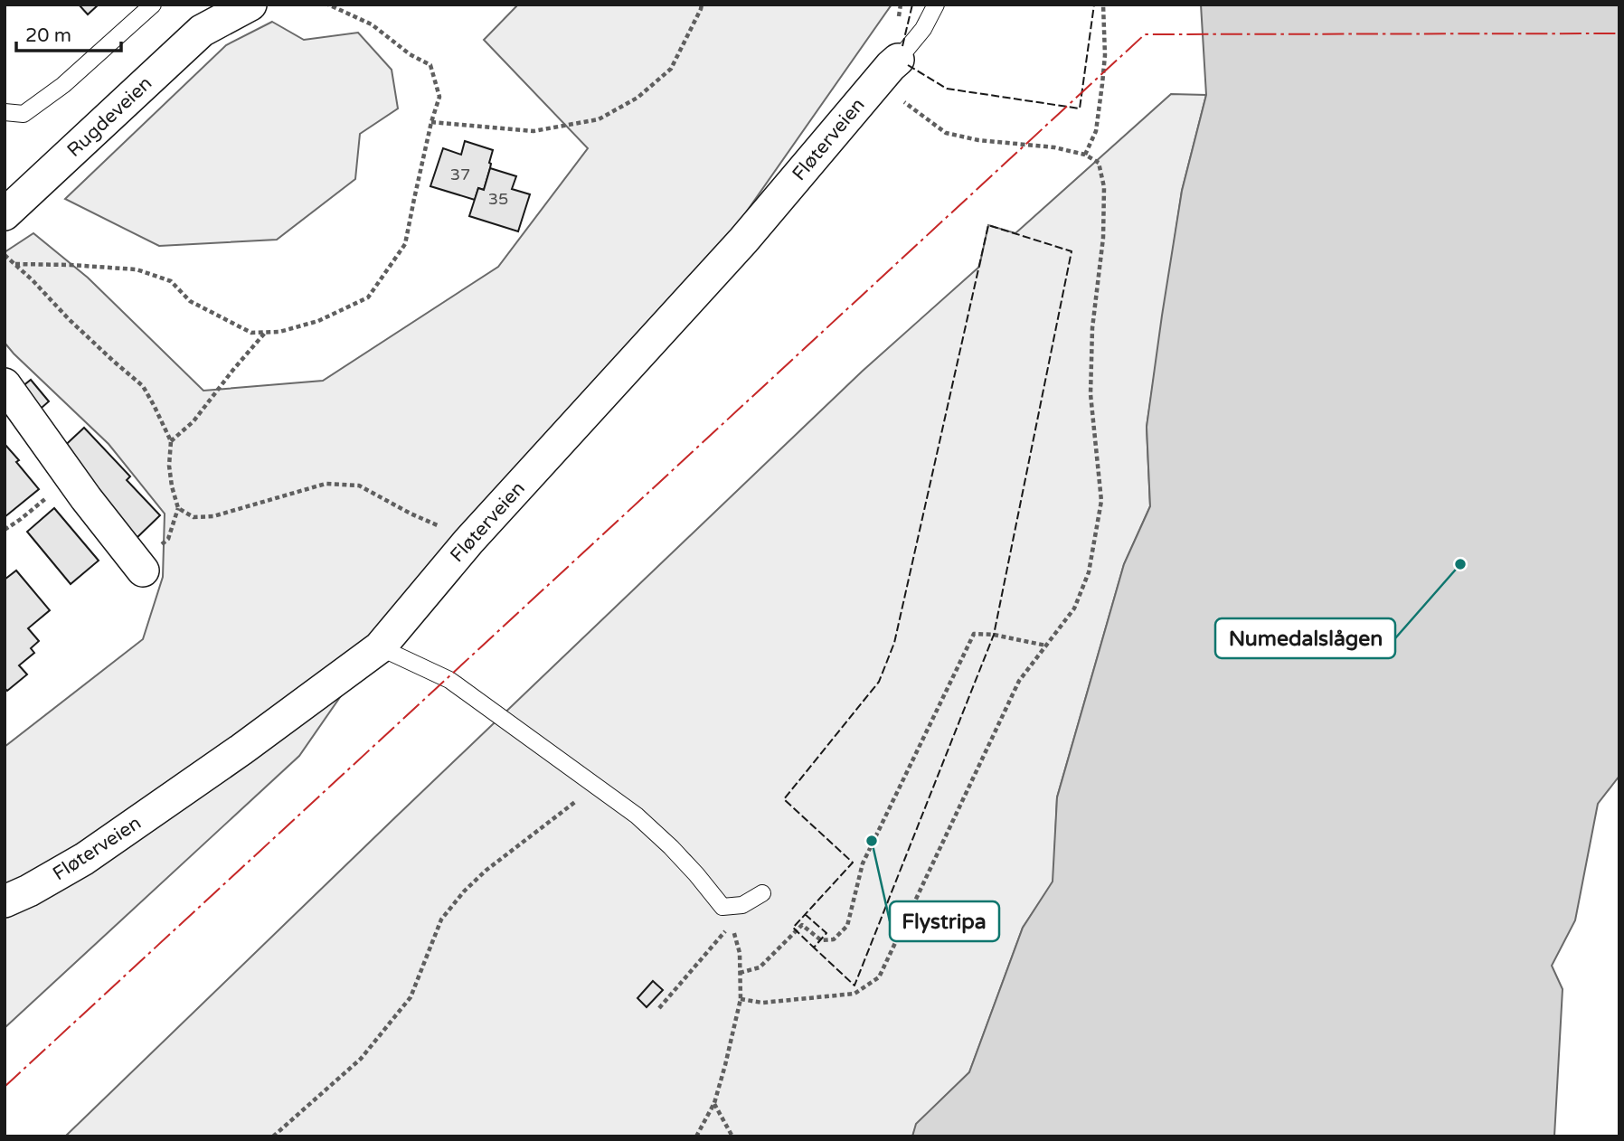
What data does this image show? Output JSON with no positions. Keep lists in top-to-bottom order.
{
  "streets": {
    "street": ["Rugdeveien", "Fløterveien"]
  },
  "places": ["Numedalslågen", "Flystripa"],
  "house_numbers": ["37", "35"],
  "scale_bar": "20 m"
}
